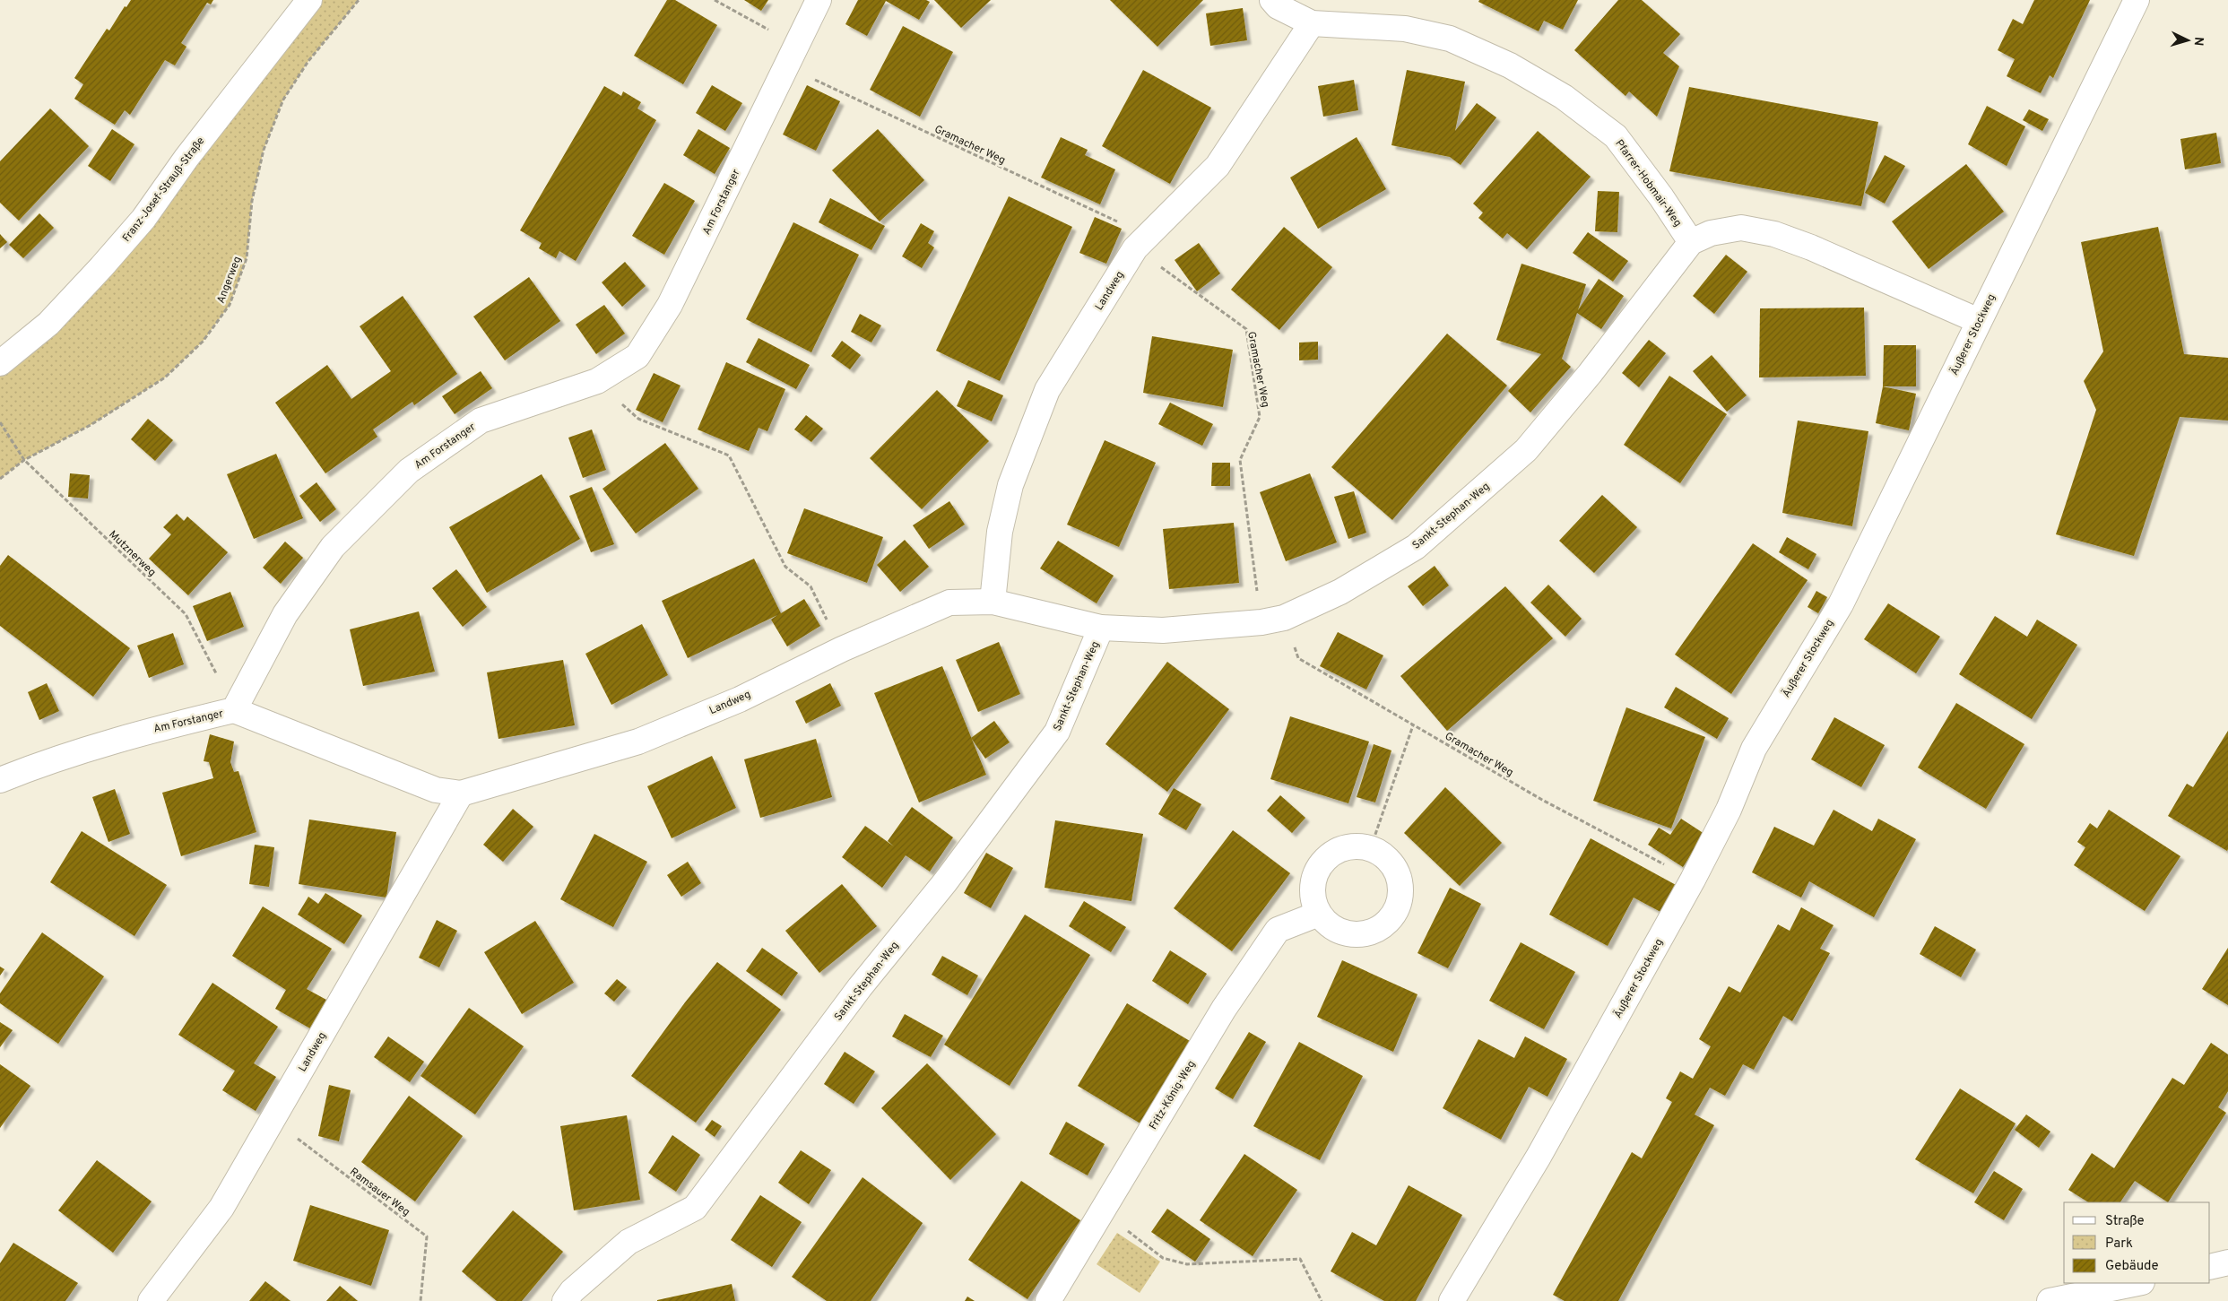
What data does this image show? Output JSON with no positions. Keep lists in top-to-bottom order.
{
  "streets": {
    "street": [
      "Pfarrer-Hobmair-Weg",
      "Franz-Josef-Strauß-Straße",
      "Am Forstanger",
      "Landweg",
      "Äußerer Stockweg",
      "Sankt-Stephan-Weg",
      "Fritz-König-Weg"
    ],
    "path": [
      "Gramacher Weg",
      "Angerweg",
      "Mutznerweg",
      "Ramsauer Weg"
    ]
  },
  "crossings": [
    ["Gramacher Weg", "Am Forstanger"],
    ["Gramacher Weg", "Landweg"],
    ["Gramacher Weg", "Äußerer Stockweg"],
    ["Gramacher Weg", "Sankt-Stephan-Weg"],
    ["Pfarrer-Hobmair-Weg", "Landweg"],
    ["Pfarrer-Hobmair-Weg", "Sankt-Stephan-Weg"],
    ["Am Forstanger", "Landweg"],
    ["Am Forstanger", "Mutznerweg"],
    ["Angerweg", "Mutznerweg"],
    ["Landweg", "Sankt-Stephan-Weg"],
    ["Landweg", "Mutznerweg"],
    ["Landweg", "Ramsauer Weg"]
  ],
  "legend": ["Straße", "Park", "Gebäude"],
  "north": "right"
}
